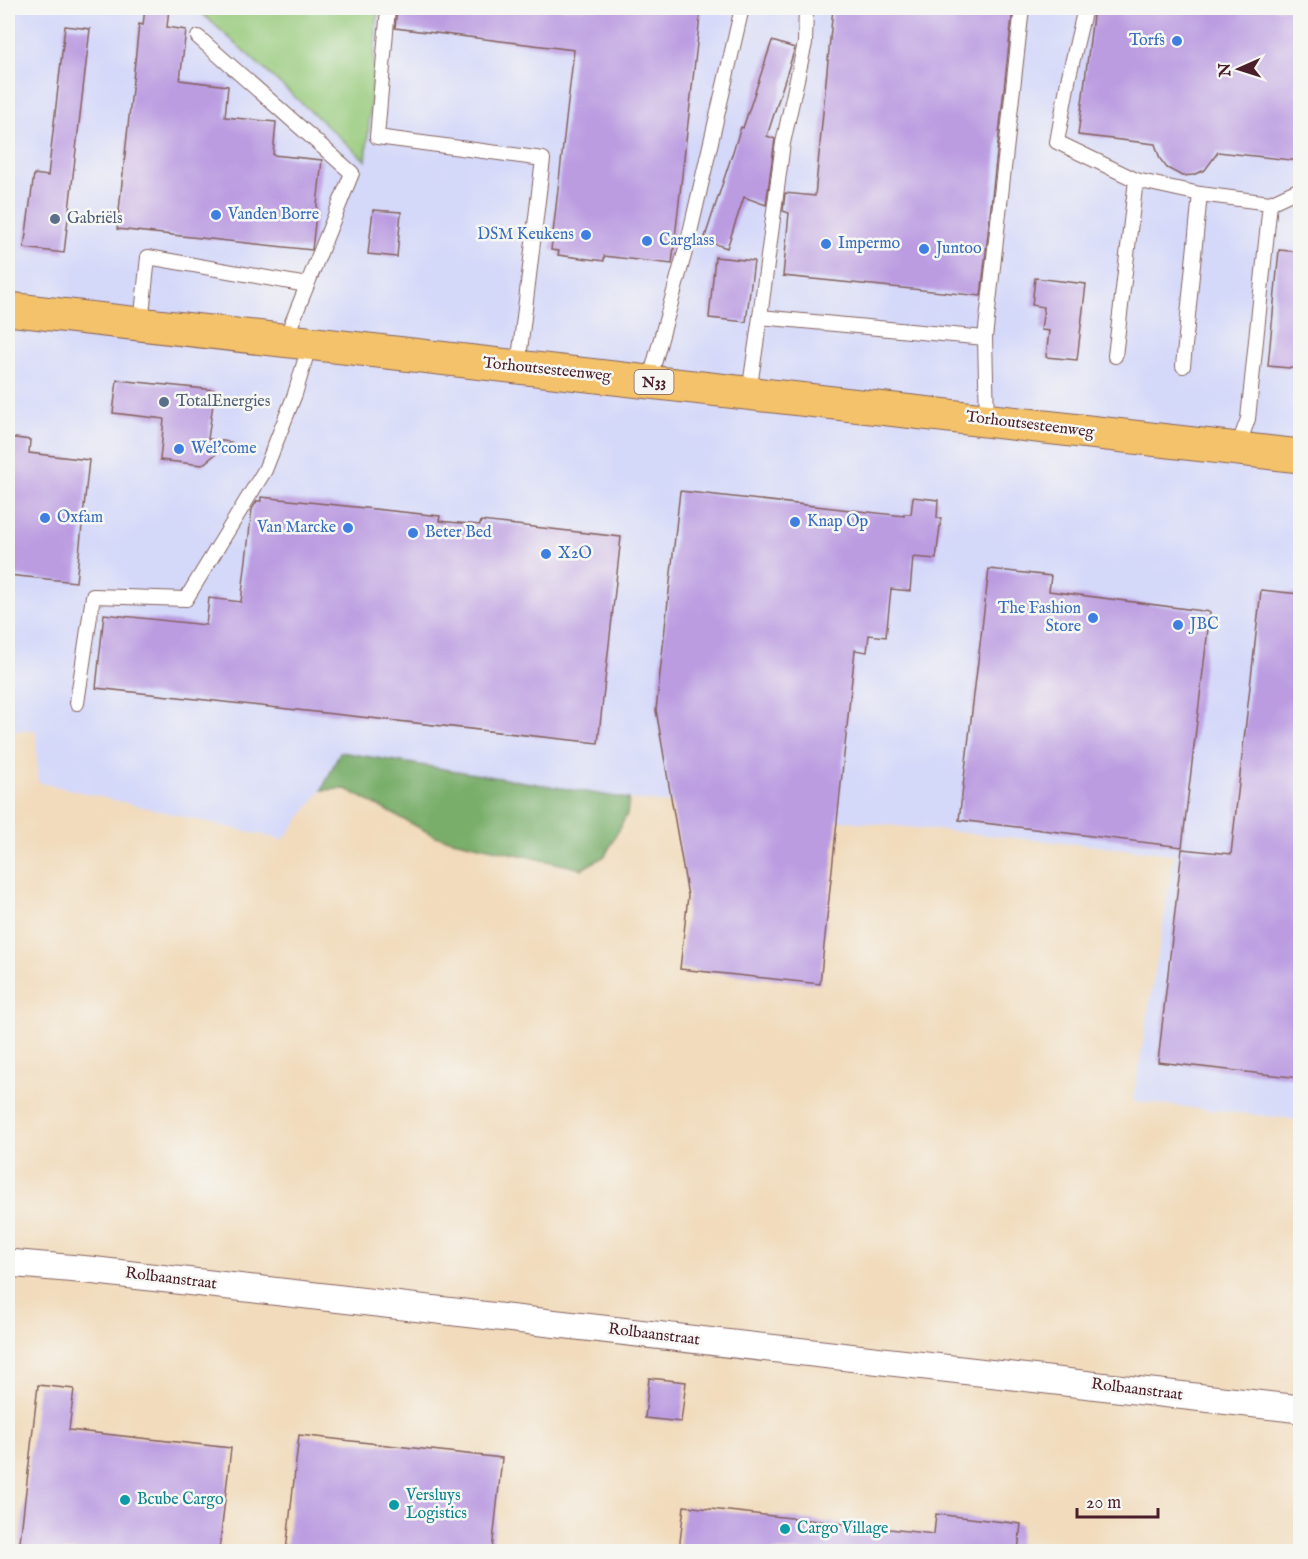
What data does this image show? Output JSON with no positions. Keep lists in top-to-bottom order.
{
  "streets": {
    "main road": ["Torhoutsesteenweg", "N33"],
    "street": ["Rolbaanstraat"]
  },
  "places": [
    "Torfs",
    "Vanden Borre",
    "Gabriëls",
    "DSM Keukens",
    "Carglass",
    "Impermo",
    "Juntoo",
    "TotalEnergies",
    "Wel'come",
    "Oxfam",
    "Knap Op",
    "Van Marcke",
    "Beter Bed",
    "X2O",
    "The Fashion Store",
    "JBC",
    "Bcube Cargo",
    "Versluys Logistics",
    "Cargo Village"
  ],
  "scale_bar": "20 m",
  "north": "left"
}
